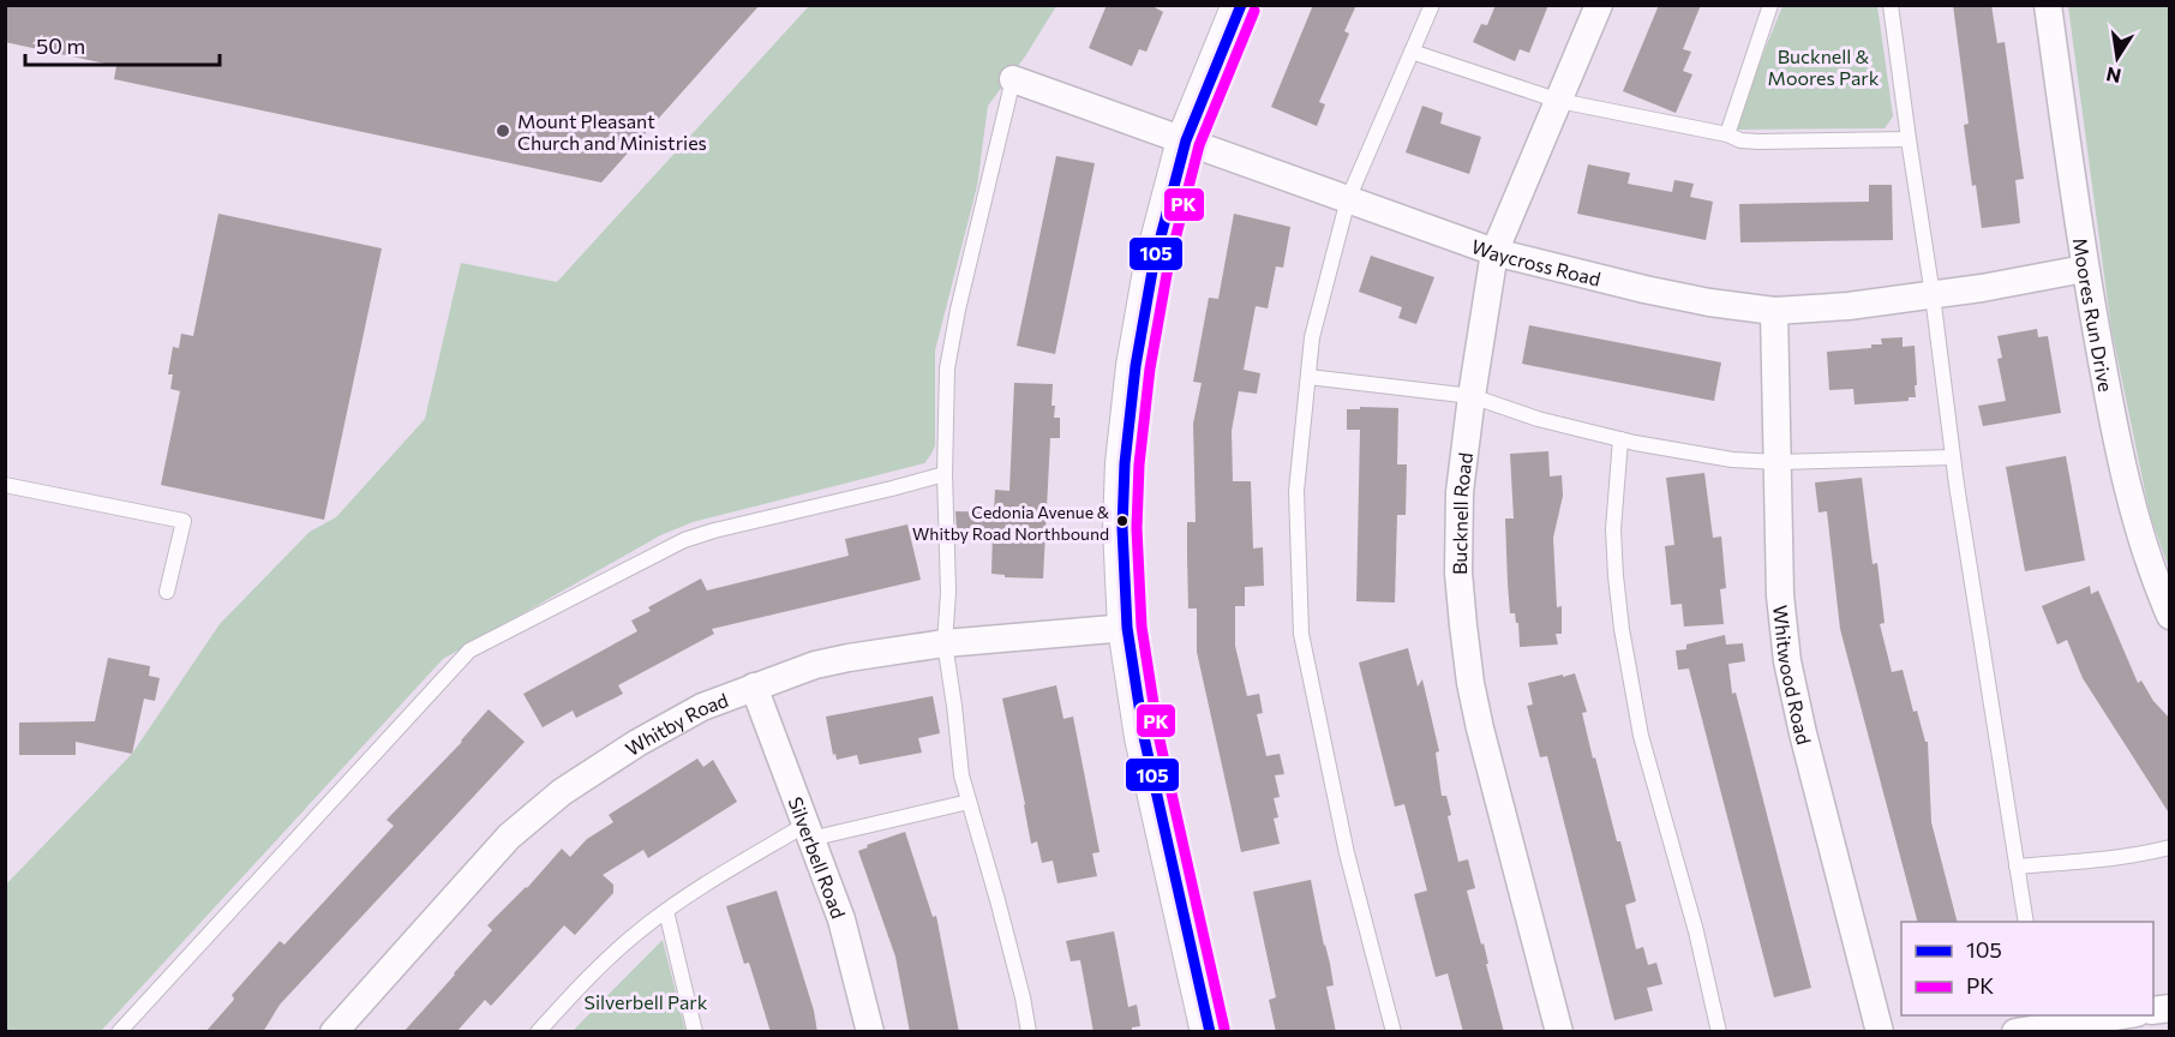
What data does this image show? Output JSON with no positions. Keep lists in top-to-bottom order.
{
  "streets": {
    "street": [
      "Waycross Road",
      "Moores Run Drive",
      "Bucknell Road",
      "Whitwood Road",
      "Whitby Road",
      "Silverbell Road"
    ]
  },
  "crossings": [
    ["Waycross Road", "Moores Run Drive"],
    ["Waycross Road", "Bucknell Road"],
    ["Waycross Road", "Whitwood Road"],
    ["Whitby Road", "Silverbell Road"]
  ],
  "parks": ["Bucknell & Moores Park", "Silverbell Park"],
  "places": ["Mount Pleasant Church and Ministries", "Cedonia Avenue & Whitby Road Northbound"],
  "lines": ["transit line 105", "transit line PK"],
  "legend": ["105", "PK"],
  "scale_bar": "50 m",
  "north": "bottom"
}
